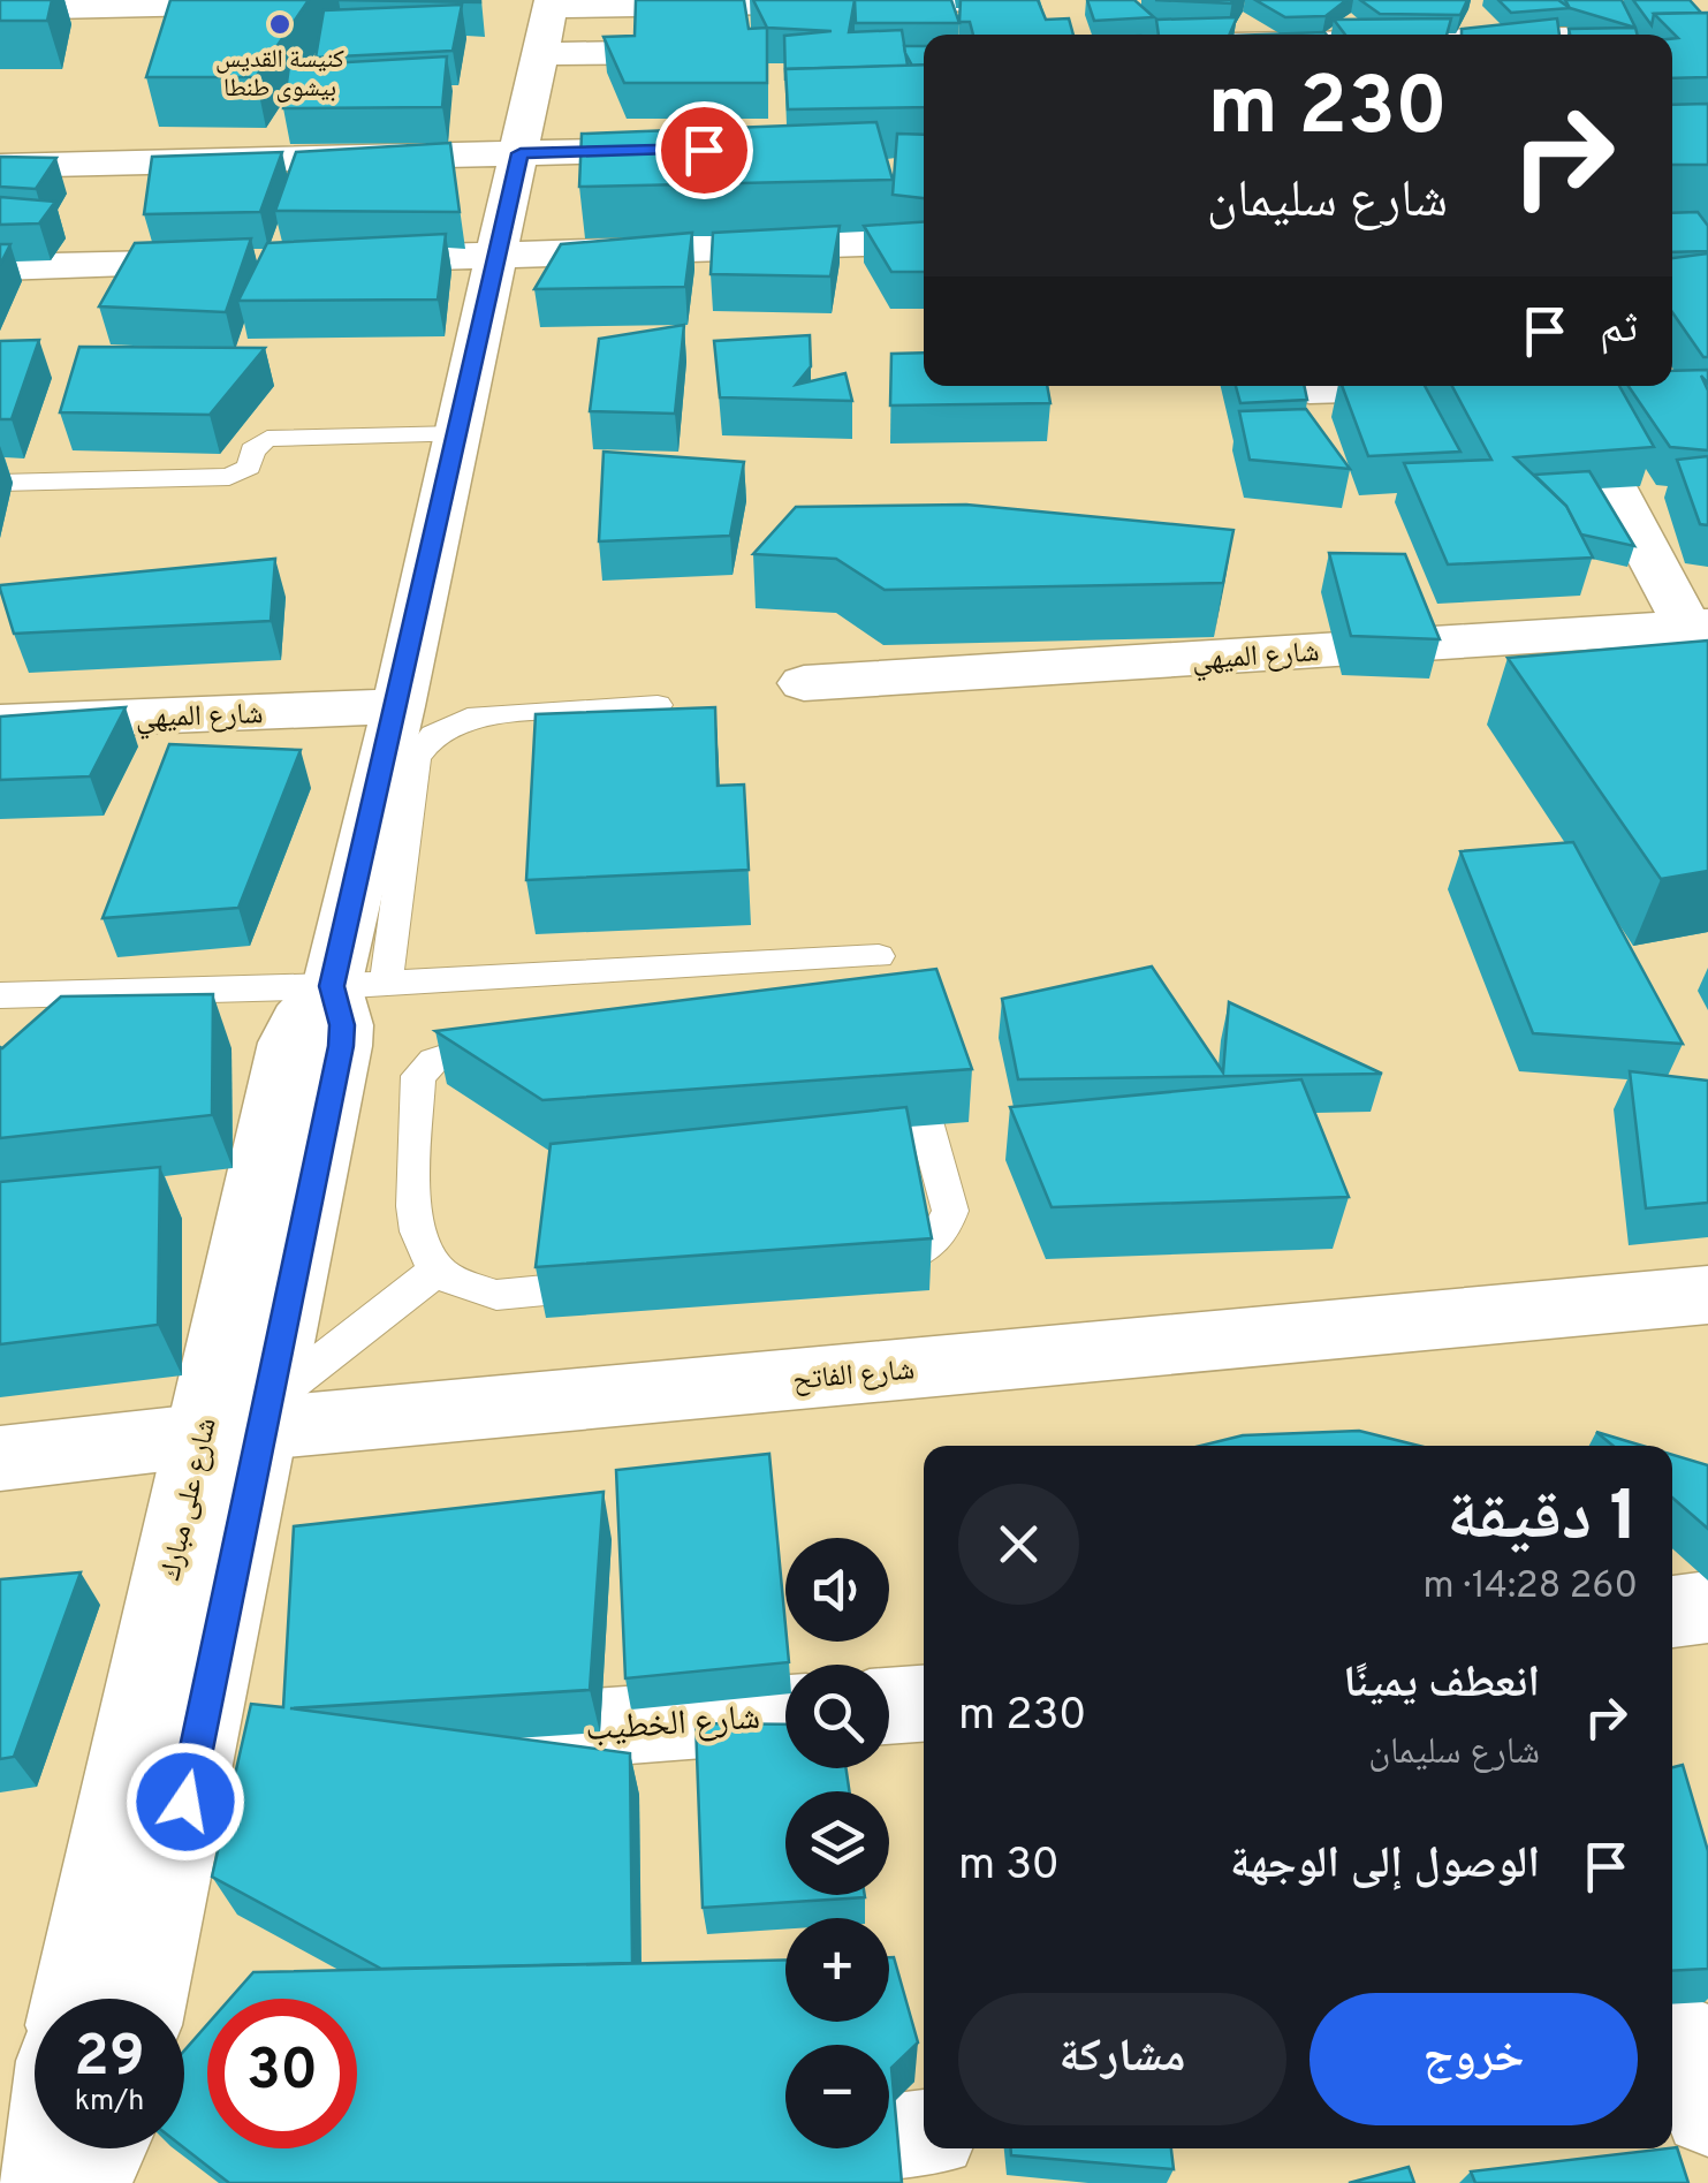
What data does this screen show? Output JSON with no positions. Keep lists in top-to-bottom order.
{
  "streets": {
    "street": [
      "شارع الميهي",
      "شارع الفاتح",
      "شارع على مبارك",
      "شارع الخطيب"
    ]
  },
  "crossings": [
    ["شارع الميهي", "شارع على مبارك"],
    ["شارع الفاتح", "شارع على مبارك"]
  ],
  "places": ["كنيسة القديس بيشوى طنطا"],
  "page": {
    "turn": ["230 m", "شارع سليمان"],
    "then": "ثم",
    "heading": ["1 دقيقة", "260 m · 14:28"],
    "map_buttons": ["+", "−"],
    "list": [
      {
        "name": "انعطف يمينًا",
        "note": "شارع سليمان",
        "value": "230 m"
      },
      {
        "name": "الوصول إلى الوجهة",
        "value": "30 m"
      }
    ],
    "buttons": ["خروج", "مشاركة"],
    "speed": "29 km/h",
    "limit": "30"
  }
}
